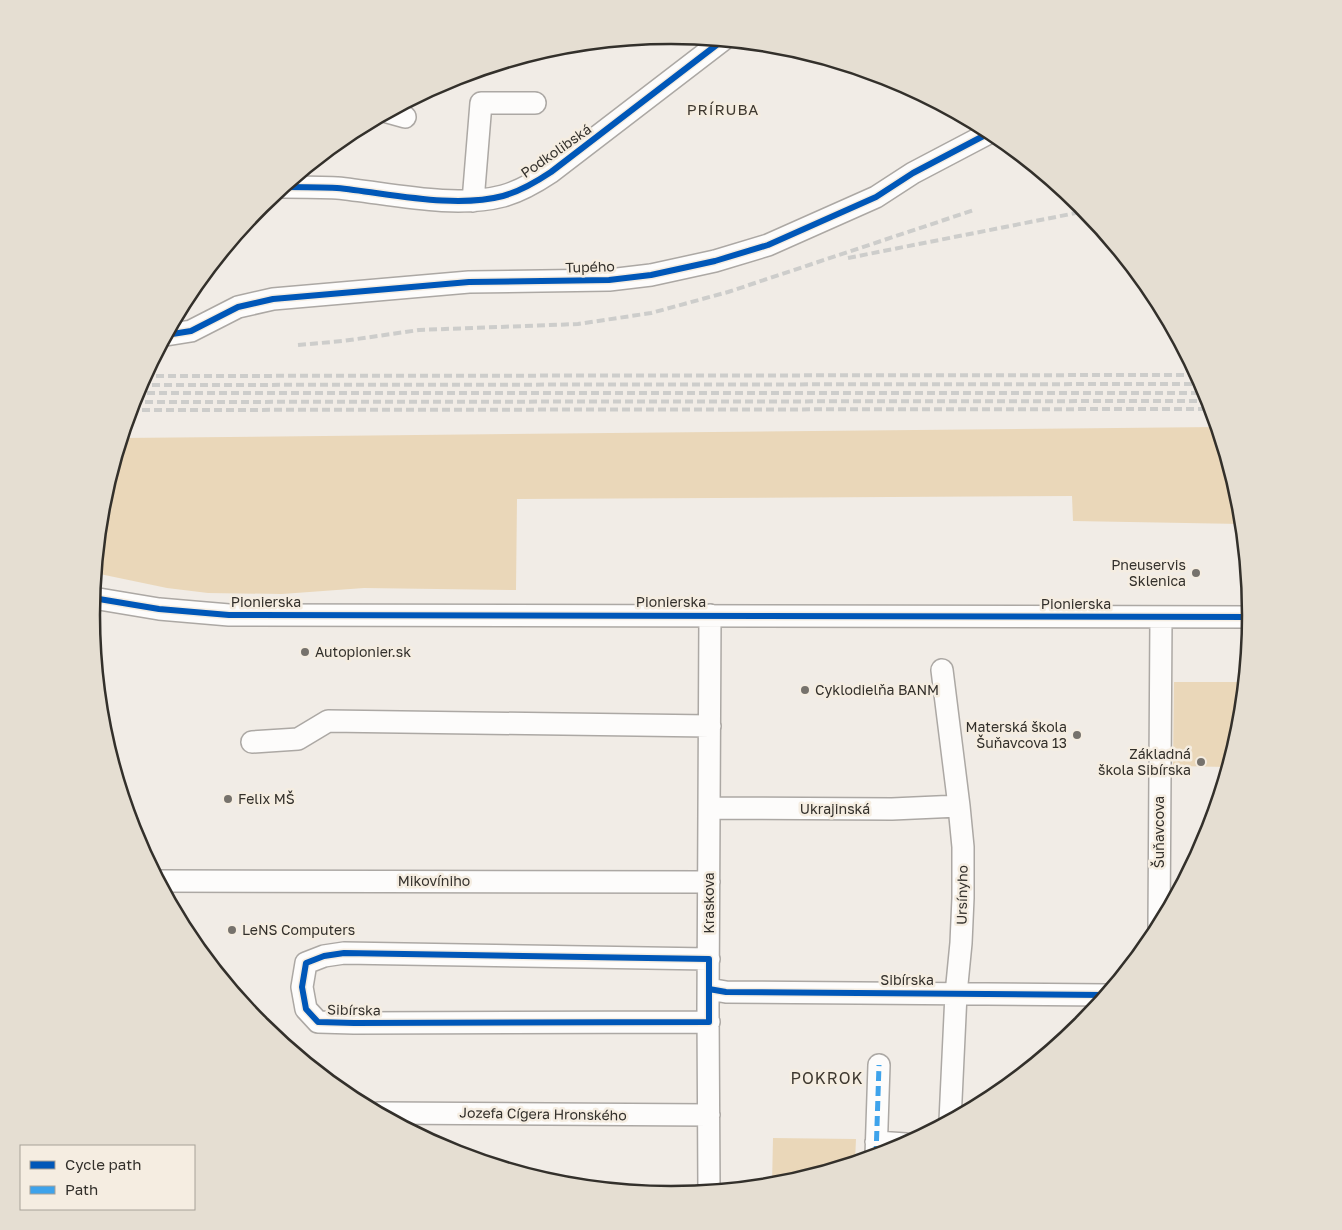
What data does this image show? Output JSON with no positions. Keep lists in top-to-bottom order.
{
  "streets": {
    "street": [
      "Podkolibská",
      "Tupého",
      "Pionierska",
      "Ukrajinská",
      "Šuňavcova",
      "Mikovíniho",
      "Ursínyho",
      "Kraskova",
      "Sibírska",
      "Jozefa Cígera Hronského"
    ]
  },
  "crossings": [
    ["Pionierska", "Šuňavcova"],
    ["Pionierska", "Kraskova"],
    ["Ukrajinská", "Ursínyho"],
    ["Ukrajinská", "Kraskova"],
    ["Mikovíniho", "Kraskova"],
    ["Ursínyho", "Sibírska"],
    ["Kraskova", "Sibírska"],
    ["Kraskova", "Jozefa Cígera Hronského"]
  ],
  "districts": ["PRÍRUBA", "POKROK"],
  "places": [
    "Pneuservis Sklenica",
    "Autopionier.sk",
    "Cyklodielňa BANM",
    "Materská škola Šuňavcova 13",
    "Základná škola Sibírska",
    "Felix MŠ",
    "LeNS Computers"
  ],
  "legend": ["Cycle path", "Path"]
}
